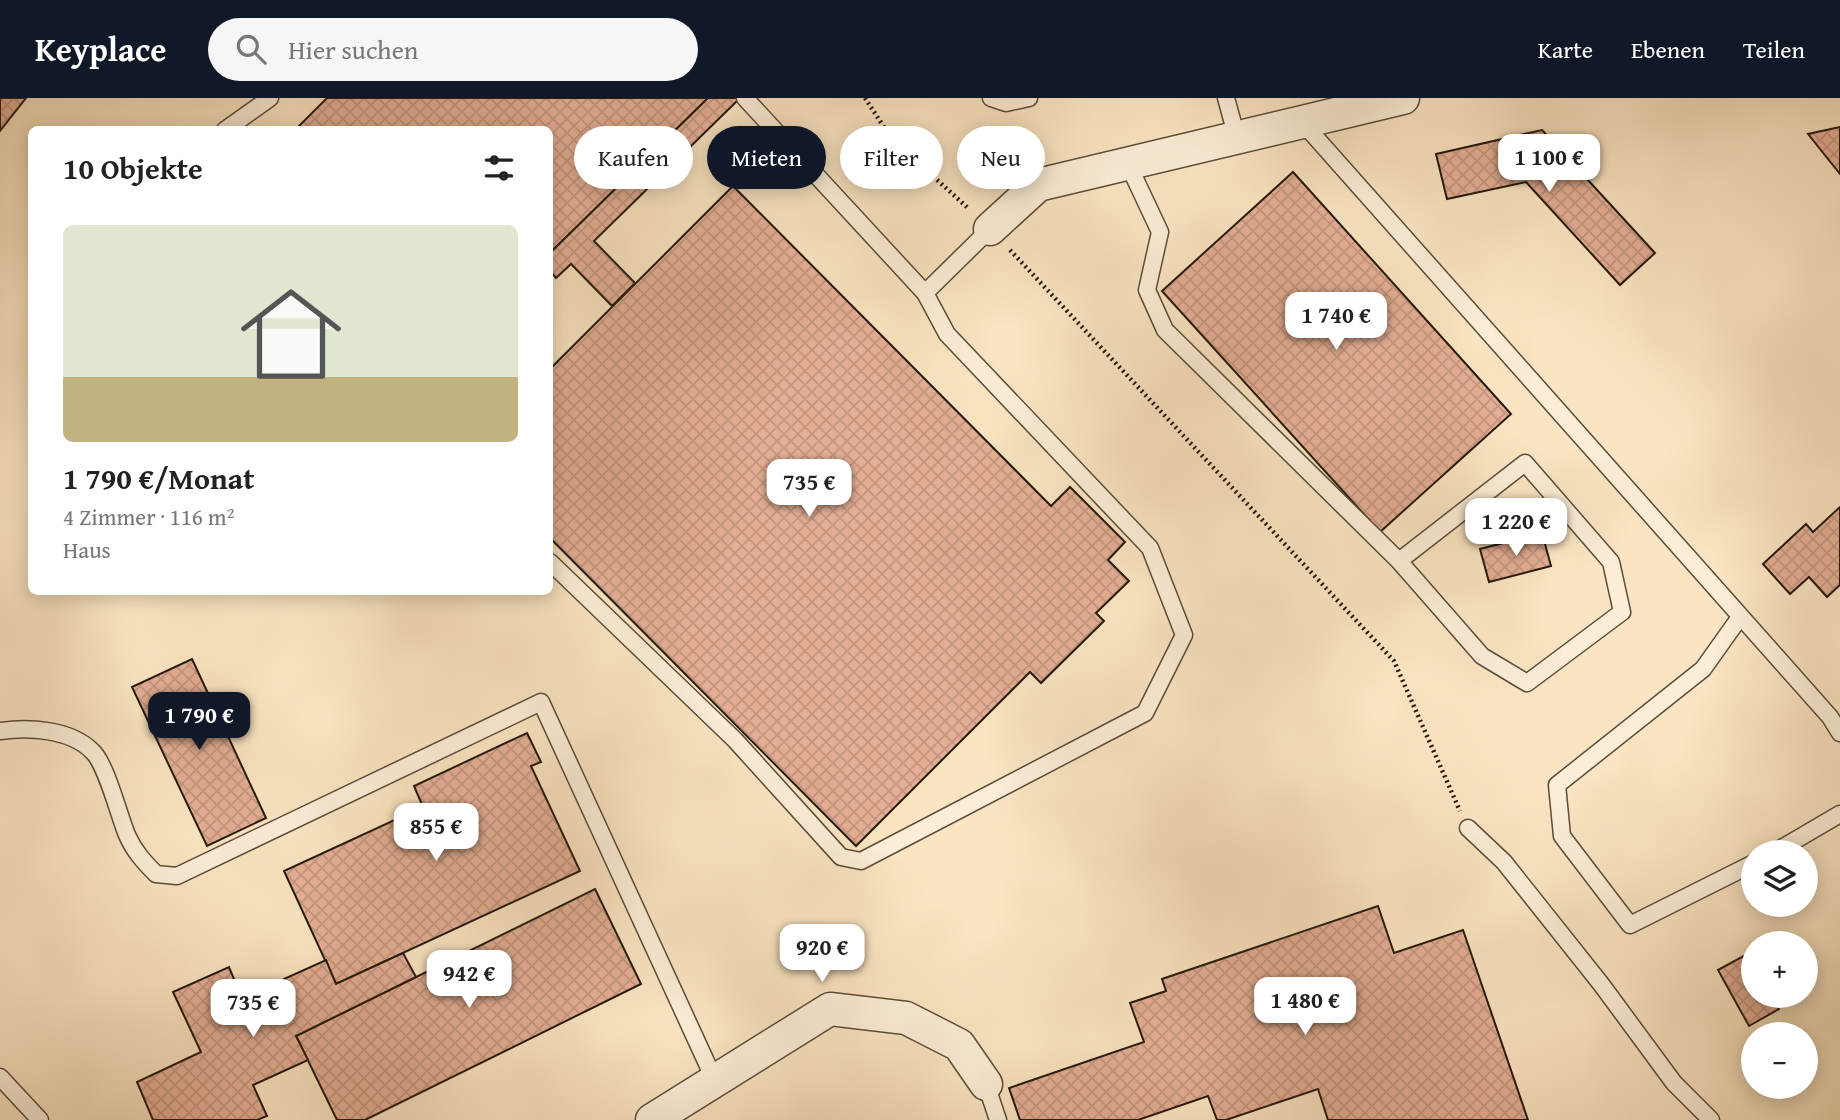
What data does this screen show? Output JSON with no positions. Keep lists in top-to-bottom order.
{
  "page": {
    "header": "Keyplace",
    "search": "Hier suchen",
    "nav": ["Karte", "Ebenen", "Teilen"],
    "chip": [
      "Kaufen",
      "Mieten",
      "Filter",
      "Neu"
    ],
    "heading": "10 Objekte",
    "price": [
      "1 100 €",
      "1 740 €",
      "735 €",
      "1 220 €",
      "1 790 €",
      "855 €",
      "920 €",
      "942 €",
      "1 480 €",
      "735 €"
    ],
    "list": [
      {
        "name": "1 790 €/Monat",
        "note": "4 Zimmer · 116 m² · Haus"
      }
    ],
    "map_buttons": ["+", "−"]
  }
}
